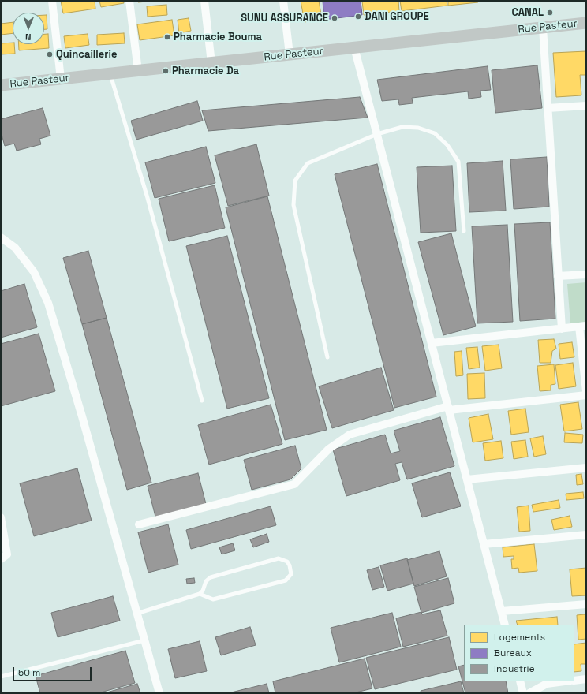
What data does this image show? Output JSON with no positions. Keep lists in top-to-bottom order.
{
  "streets": {
    "main road": ["Rue Pasteur"]
  },
  "places": [
    "CANAL",
    "DANI GROUPE",
    "SUNU ASSURANCE",
    "Pharmacie Bouma",
    "Quincaillerie",
    "Pharmacie Da"
  ],
  "legend": ["Logements", "Bureaux", "Industrie"],
  "scale_bar": "50 m",
  "north": "bottom"
}
